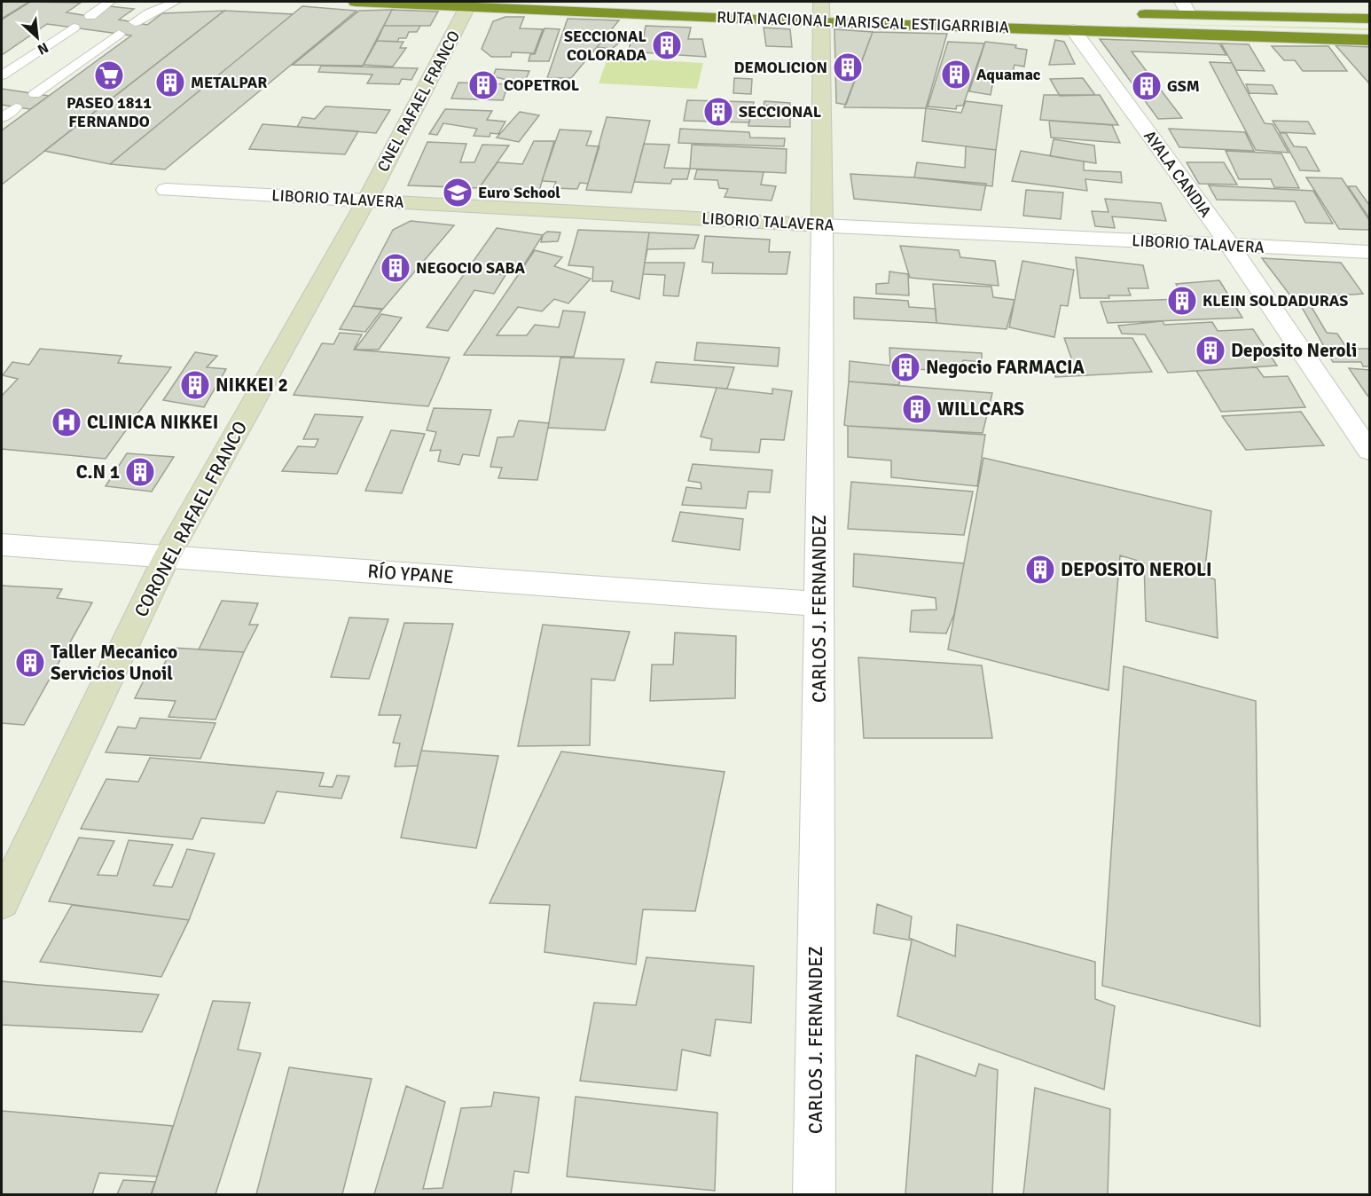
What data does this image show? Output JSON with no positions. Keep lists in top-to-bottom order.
{
  "streets": {
    "highway": ["RUTA NACIONAL MARISCAL ESTIGARRIBIA"],
    "street": [
      "CNEL RAFAEL FRANCO",
      "AYALA CANDIA",
      "LIBORIO TALAVERA",
      "CORONEL RAFAEL FRANCO",
      "RÍO YPANE",
      "CARLOS J. FERNANDEZ"
    ]
  },
  "crossings": [
    ["RUTA NACIONAL MARISCAL ESTIGARRIBIA", "CNEL RAFAEL FRANCO"],
    ["RUTA NACIONAL MARISCAL ESTIGARRIBIA", "AYALA CANDIA"],
    ["RUTA NACIONAL MARISCAL ESTIGARRIBIA", "CARLOS J. FERNANDEZ"],
    ["CNEL RAFAEL FRANCO", "LIBORIO TALAVERA"],
    ["CNEL RAFAEL FRANCO", "CORONEL RAFAEL FRANCO"],
    ["AYALA CANDIA", "LIBORIO TALAVERA"],
    ["LIBORIO TALAVERA", "CORONEL RAFAEL FRANCO"],
    ["LIBORIO TALAVERA", "CARLOS J. FERNANDEZ"],
    ["CORONEL RAFAEL FRANCO", "RÍO YPANE"],
    ["RÍO YPANE", "CARLOS J. FERNANDEZ"]
  ],
  "places": {
    "building": [
      "SECCIONAL COLORADA",
      "DEMOLICION",
      "Aquamac",
      "METALPAR",
      "COPETROL",
      "GSM",
      "SECCIONAL",
      "NEGOCIO SABA",
      "KLEIN SOLDADURAS",
      "Deposito Neroli",
      "Negocio FARMACIA",
      "NIKKEI 2",
      "WILLCARS",
      "C.N 1",
      "DEPOSITO NEROLI",
      "Taller Mecanico Servicios Unoil"
    ],
    "supermarket": ["PASEO 1811 FERNANDO"],
    "school or university": ["Euro School"],
    "hospital": ["CLINICA NIKKEI"]
  },
  "north": "bottom right"
}
